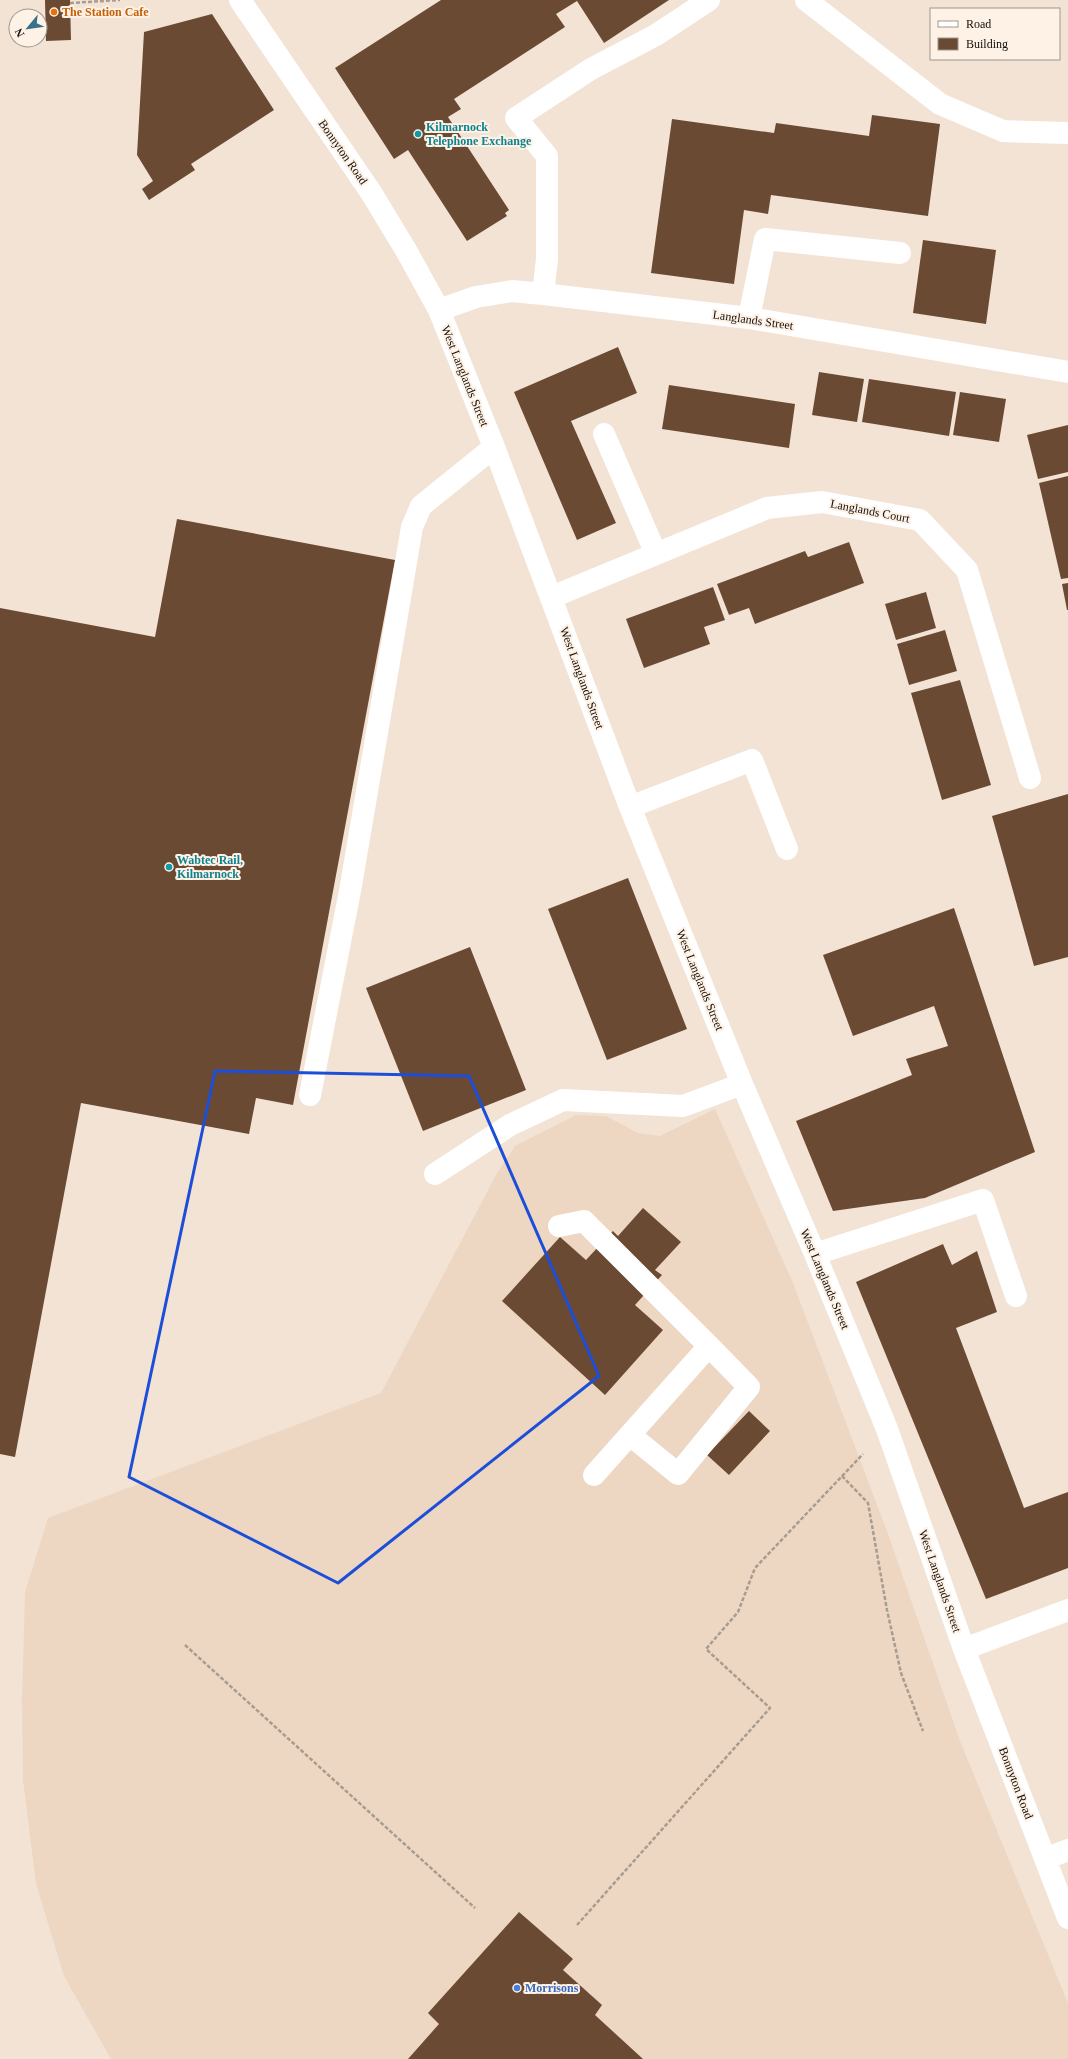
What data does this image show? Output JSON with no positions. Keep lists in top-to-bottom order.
{
  "streets": {
    "street": [
      "Bonnyton Road",
      "Langlands Street",
      "West Langlands Street",
      "Langlands Court"
    ]
  },
  "crossings": [
    ["Bonnyton Road", "Langlands Street"],
    ["Bonnyton Road", "West Langlands Street"],
    ["Langlands Street", "West Langlands Street"],
    ["West Langlands Street", "Langlands Court"]
  ],
  "places": [
    "The Station Cafe",
    "Kilmarnock Telephone Exchange",
    "Wabtec Rail, Kilmarnock",
    "Morrisons"
  ],
  "legend": ["Road", "Building"],
  "north": "bottom left"
}
